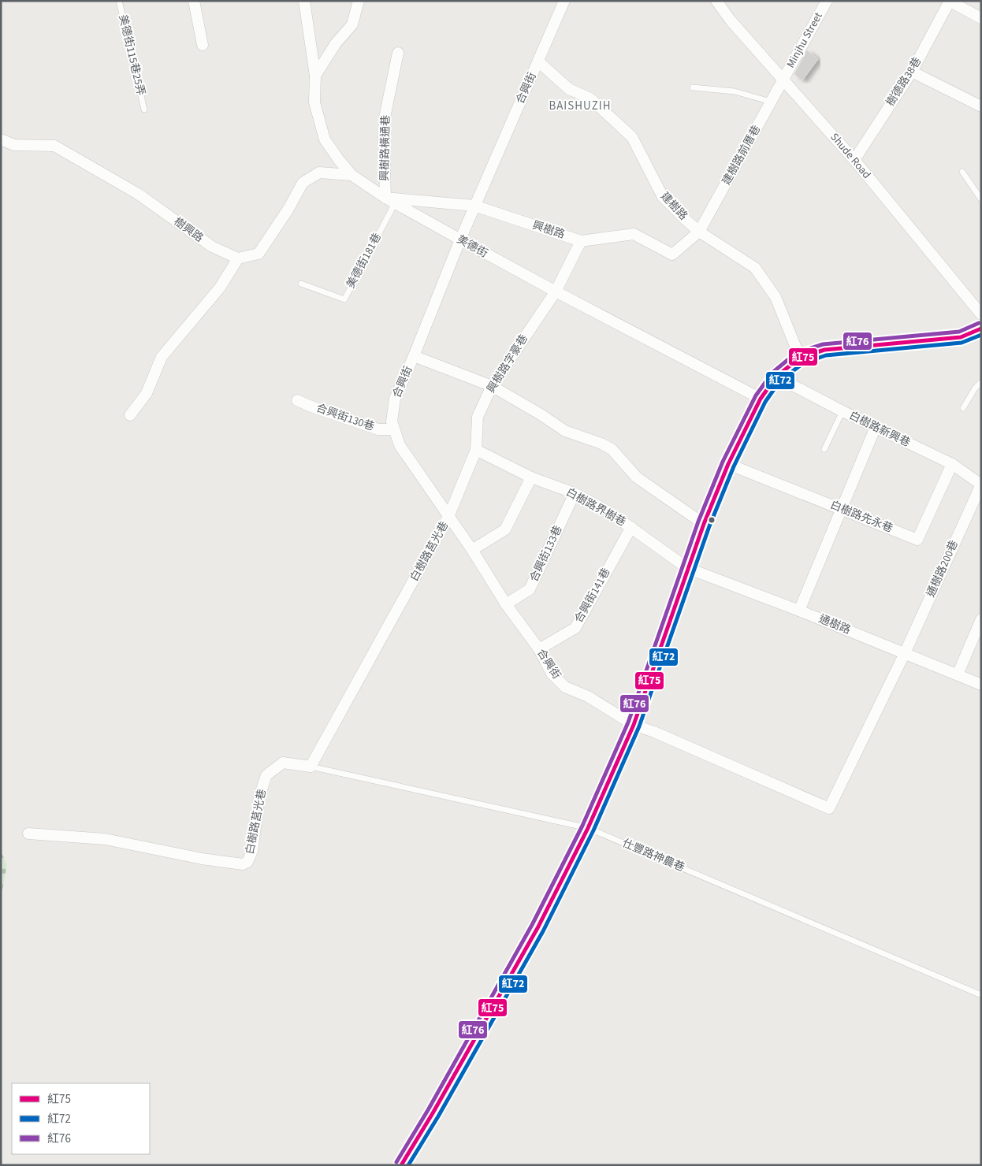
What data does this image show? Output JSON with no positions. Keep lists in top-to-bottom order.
{
  "streets": {
    "street": [
      "Minjhu Street",
      "樹德路38巷",
      "合興街",
      "興樹路橫通巷",
      "建樹路前厝巷",
      "Shude Road",
      "建樹路",
      "樹興路",
      "興樹路",
      "美德街",
      "興樹路字豪巷",
      "合興街130巷",
      "白樹路新興巷",
      "白樹路界樹巷",
      "白樹路先永巷",
      "白樹路莒光巷",
      "合興街133巷",
      "通樹路200巷",
      "合興街141巷",
      "通樹路"
    ],
    "lane": ["美德街115巷25弄", "美德街181巷", "仕豐路神農巷"]
  },
  "crossings": [
    ["Minjhu Street", "建樹路前厝巷"],
    ["Minjhu Street", "Shude Road"],
    ["樹德路38巷", "Shude Road"],
    ["合興街", "建樹路"],
    ["合興街", "興樹路"],
    ["合興街", "美德街"],
    ["合興街", "興樹路字豪巷"],
    ["合興街", "合興街130巷"],
    ["合興街", "白樹路莒光巷"],
    ["合興街", "合興街133巷"],
    ["合興街", "通樹路200巷"],
    ["合興街", "合興街141巷"],
    ["興樹路橫通巷", "興樹路"],
    ["興樹路橫通巷", "美德街"],
    ["興樹路橫通巷", "美德街181巷"],
    ["建樹路前厝巷", "Shude Road"],
    ["建樹路前厝巷", "建樹路"],
    ["建樹路前厝巷", "興樹路"],
    ["建樹路", "興樹路"],
    ["興樹路", "美德街"],
    ["興樹路", "美德街181巷"],
    ["興樹路", "興樹路字豪巷"],
    ["美德街", "美德街181巷"],
    ["美德街", "興樹路字豪巷"],
    ["興樹路字豪巷", "白樹路界樹巷"],
    ["興樹路字豪巷", "白樹路莒光巷"],
    ["白樹路新興巷", "白樹路先永巷"],
    ["白樹路新興巷", "通樹路200巷"],
    ["白樹路界樹巷", "合興街133巷"],
    ["白樹路界樹巷", "合興街141巷"],
    ["白樹路界樹巷", "通樹路"],
    ["白樹路莒光巷", "仕豐路神農巷"],
    ["通樹路200巷", "通樹路"]
  ],
  "districts": ["BAISHUZIH"],
  "lines": ["transit line 紅76", "transit line 紅75", "transit line 紅72"],
  "legend": ["紅75", "紅72", "紅76"]
}
